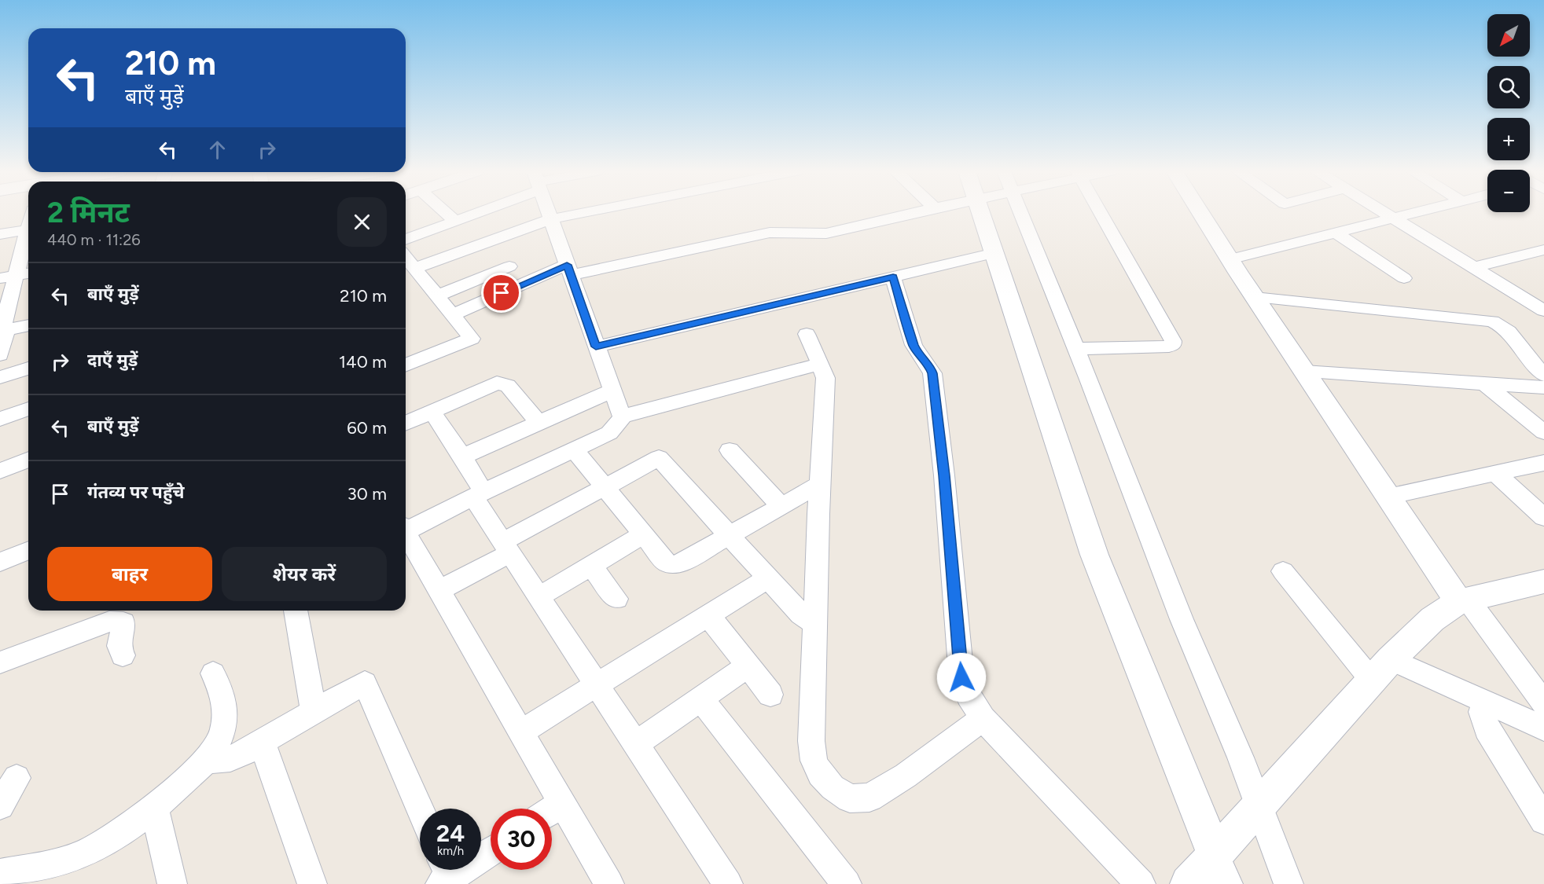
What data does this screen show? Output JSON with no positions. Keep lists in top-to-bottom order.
{
  "north": "bottom left",
  "page": {
    "map_buttons": ["+", "−"],
    "turn": ["210 m", "बाएँ मुड़ें"],
    "heading": ["2 मिनट", "440 m · 11:26"],
    "list": [
      {
        "name": "बाएँ मुड़ें",
        "value": "210 m"
      },
      {
        "name": "दाएँ मुड़ें",
        "value": "140 m"
      },
      {
        "name": "बाएँ मुड़ें",
        "value": "60 m"
      },
      {
        "name": "गंतव्य पर पहुँचे",
        "value": "30 m"
      }
    ],
    "buttons": ["बाहर", "शेयर करें"],
    "speed": "24 km/h",
    "limit": "30"
  }
}
